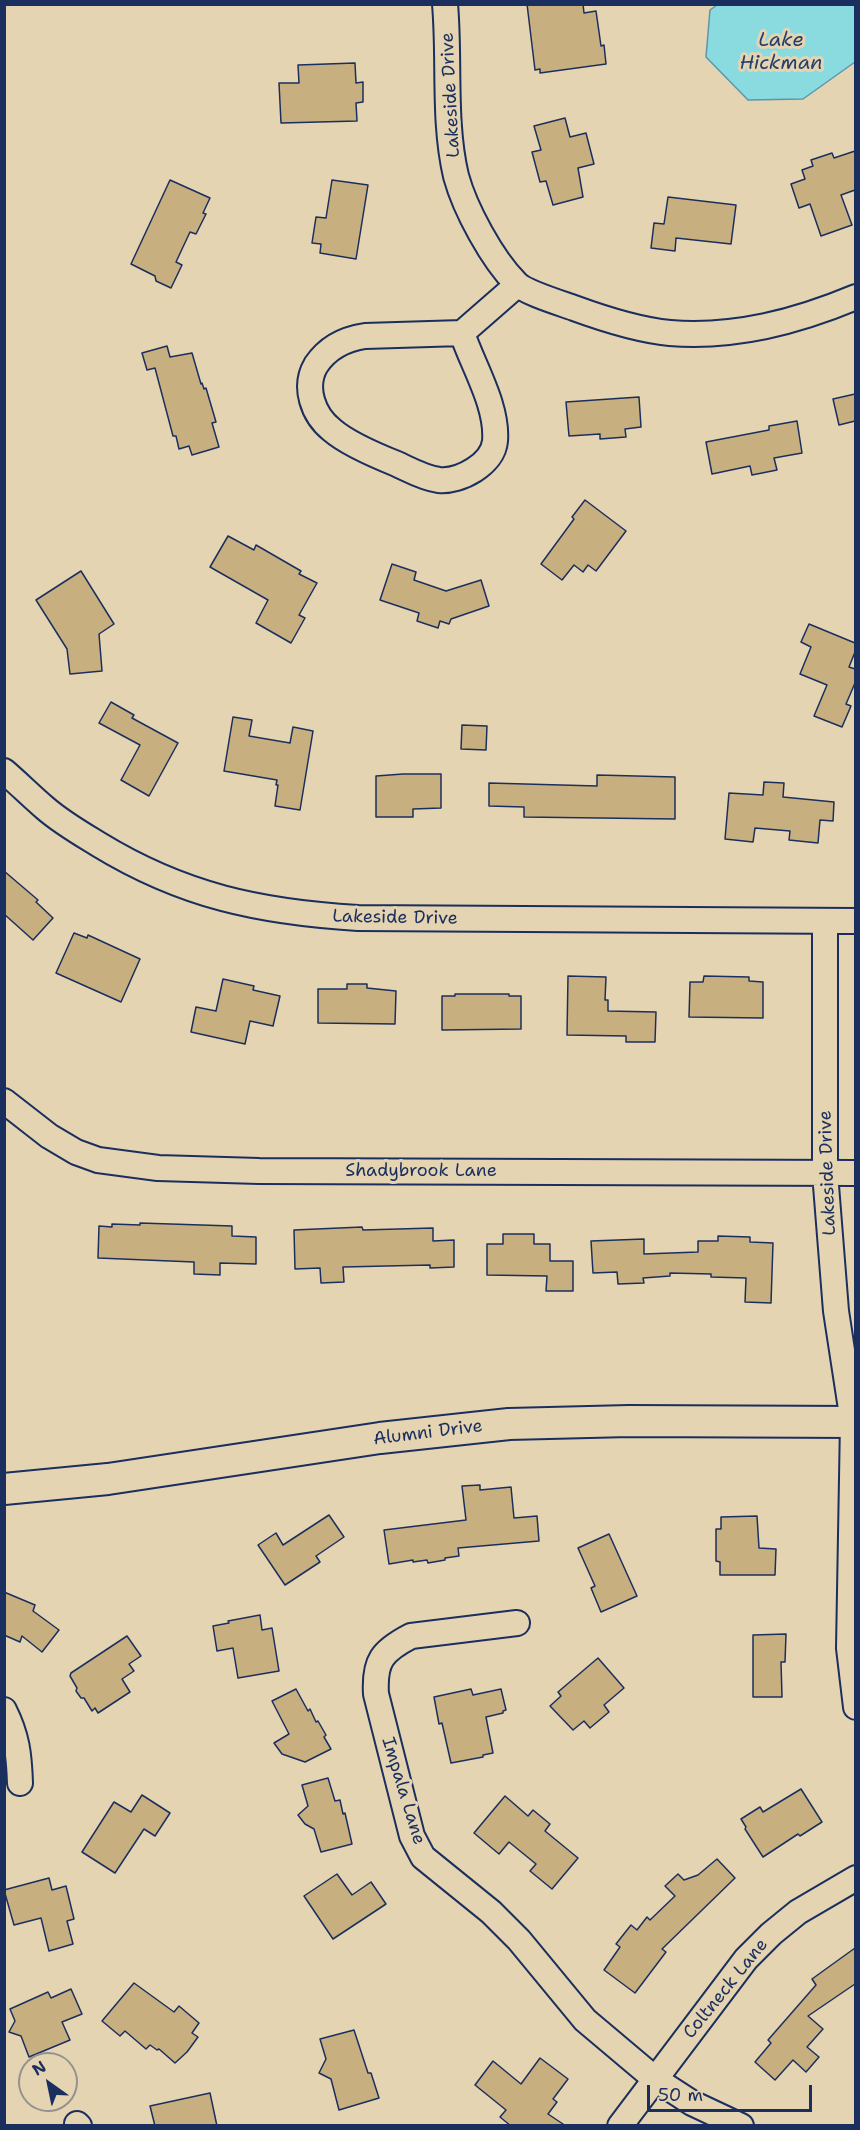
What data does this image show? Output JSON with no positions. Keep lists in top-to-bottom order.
{
  "streets": {
    "main road": ["Alumni Drive"],
    "street": [
      "Lakeside Drive",
      "Shadybrook Lane",
      "Impala Lane",
      "Coltneck Lane"
    ]
  },
  "crossings": [
    ["Lakeside Drive", "Shadybrook Lane"],
    ["Lakeside Drive", "Alumni Drive"],
    ["Impala Lane", "Coltneck Lane"]
  ],
  "water": ["Lake Hickman"],
  "scale_bar": "50 m",
  "north": "top left"
}
